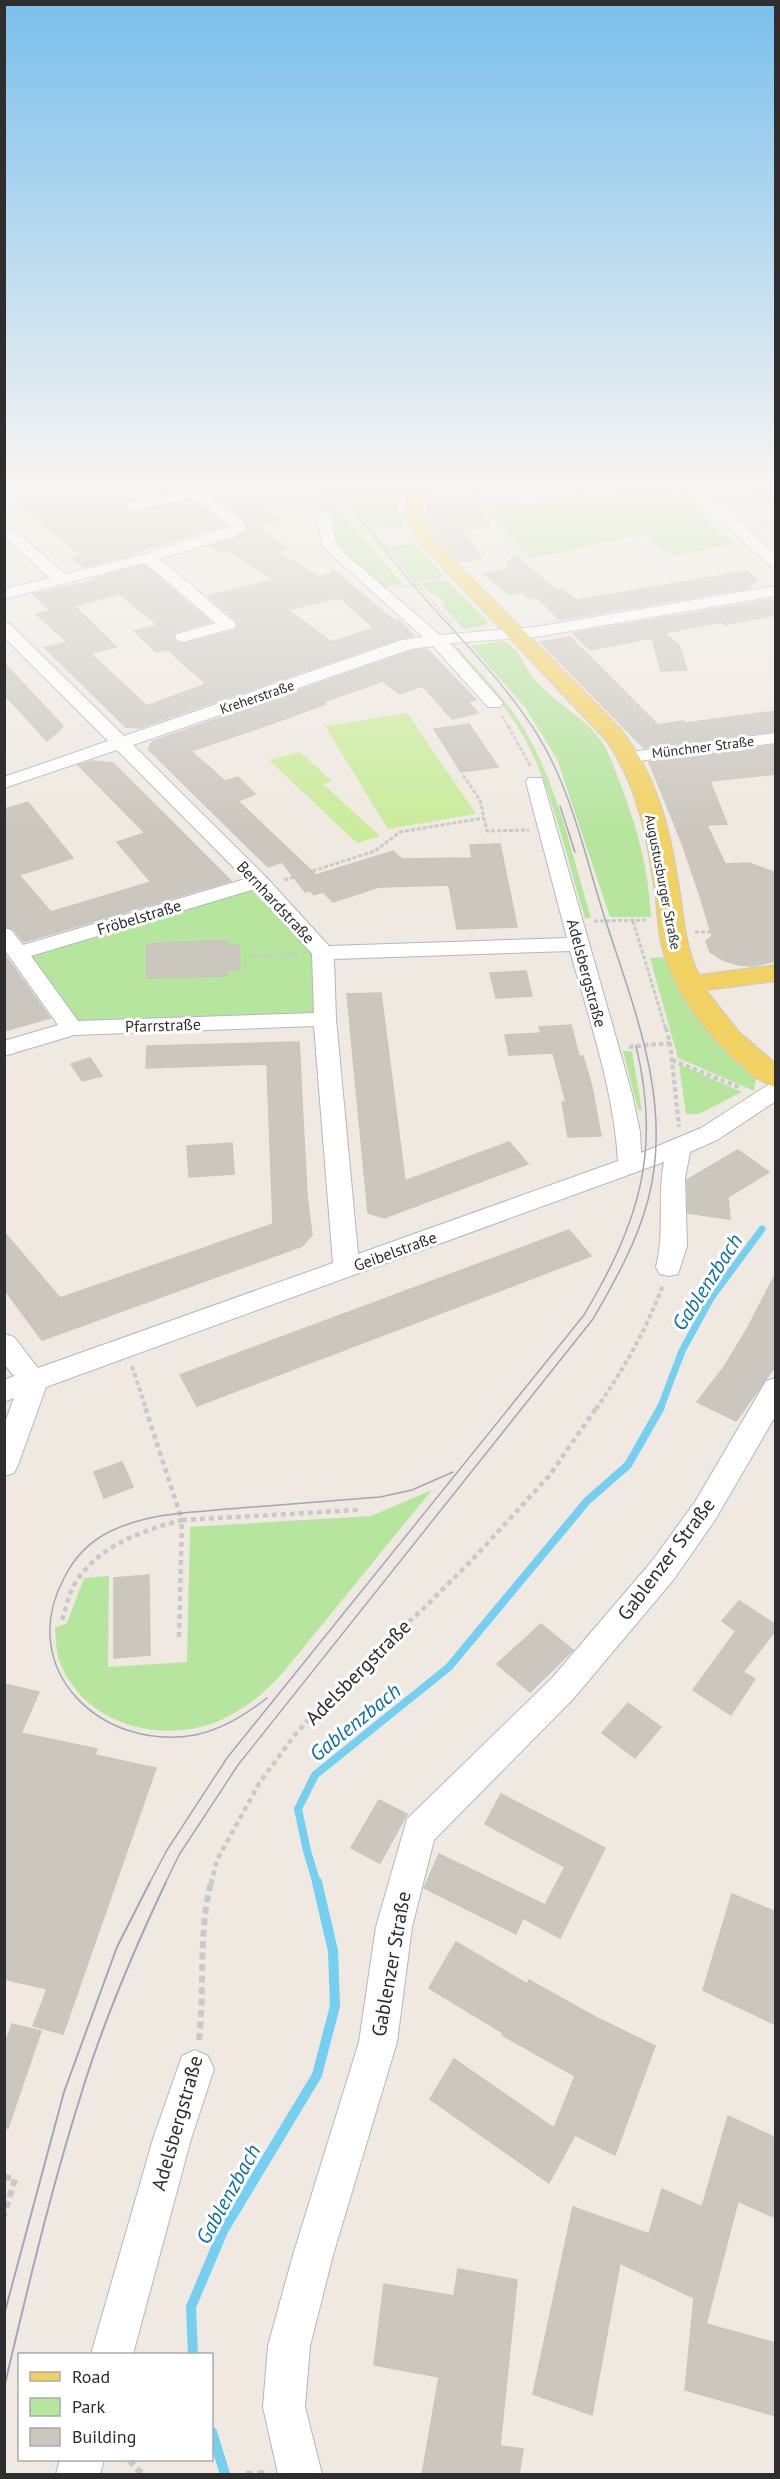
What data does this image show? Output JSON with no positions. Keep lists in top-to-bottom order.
{
  "streets": {
    "main road": ["Augustusburger Straße"],
    "street": [
      "Kreherstraße",
      "Münchner Straße",
      "Bernhardstraße",
      "Fröbelstraße",
      "Adelsbergstraße",
      "Pfarrstraße",
      "Geibelstraße",
      "Gablenzer Straße"
    ]
  },
  "crossings": [
    ["Kreherstraße", "Augustusburger Straße"],
    ["Kreherstraße", "Bernhardstraße"],
    ["Münchner Straße", "Augustusburger Straße"],
    ["Augustusburger Straße", "Geibelstraße"],
    ["Bernhardstraße", "Fröbelstraße"],
    ["Bernhardstraße", "Pfarrstraße"],
    ["Bernhardstraße", "Geibelstraße"],
    ["Adelsbergstraße", "Geibelstraße"]
  ],
  "water": ["Gablenzbach"],
  "legend": ["Road", "Park", "Building"]
}
